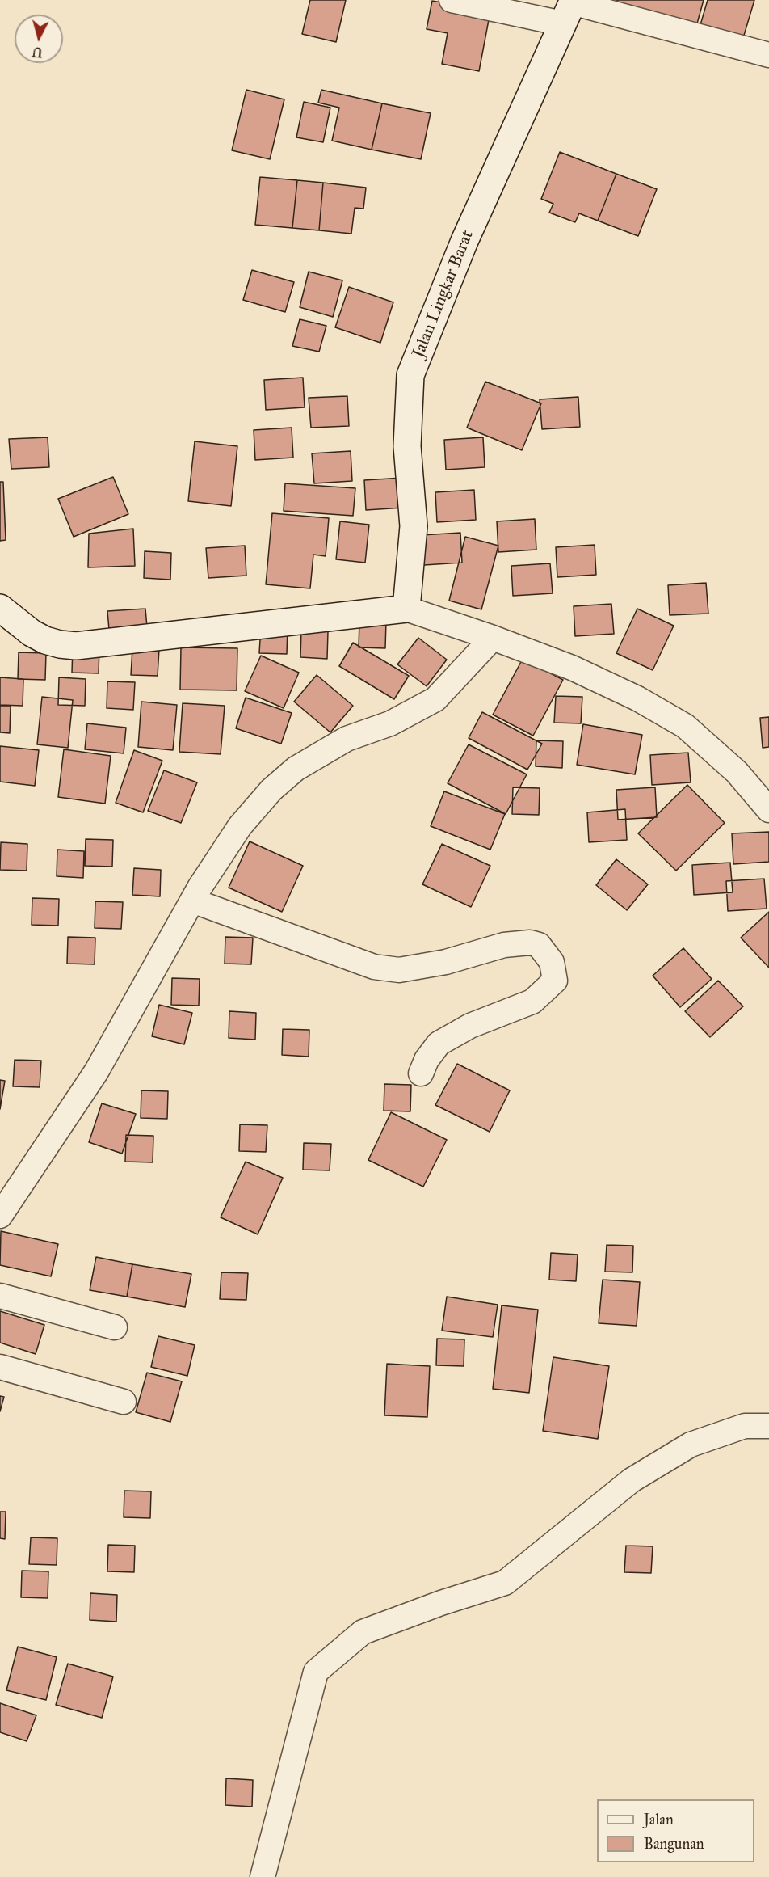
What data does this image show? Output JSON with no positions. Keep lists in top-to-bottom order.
{
  "streets": {
    "street": ["Jalan Lingkar Barat"]
  },
  "legend": ["Jalan", "Bangunan"],
  "north": "bottom"
}
